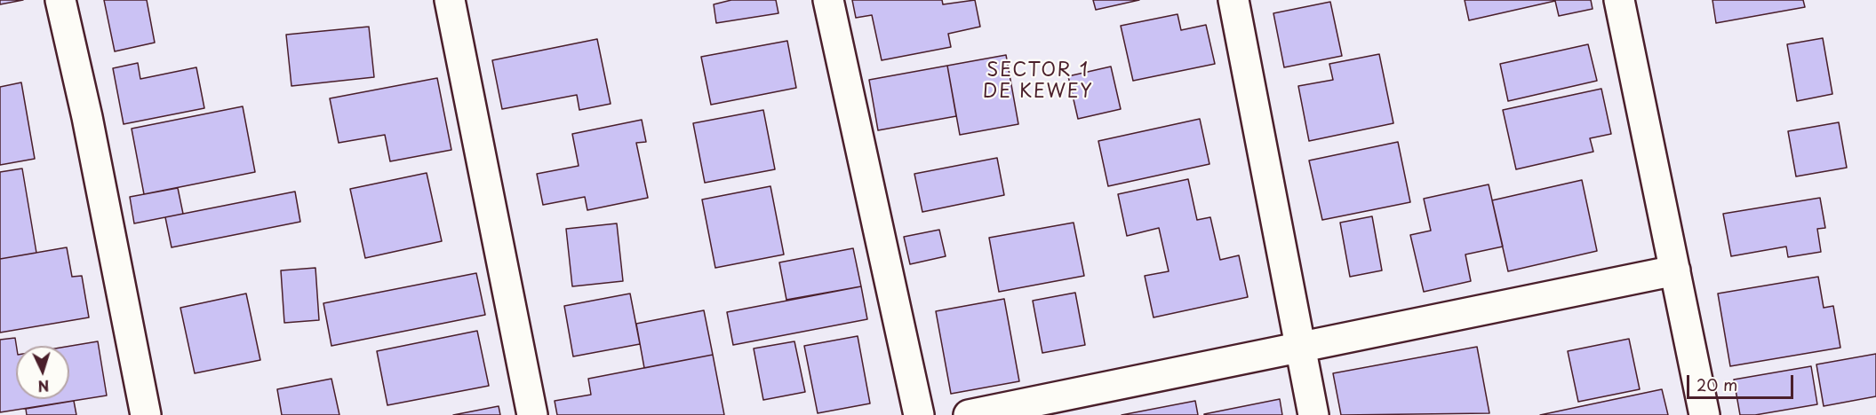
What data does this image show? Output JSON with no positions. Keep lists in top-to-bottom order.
{
  "districts": ["SECTOR 1 DE KEWEY"],
  "scale_bar": "20 m",
  "north": "bottom"
}
